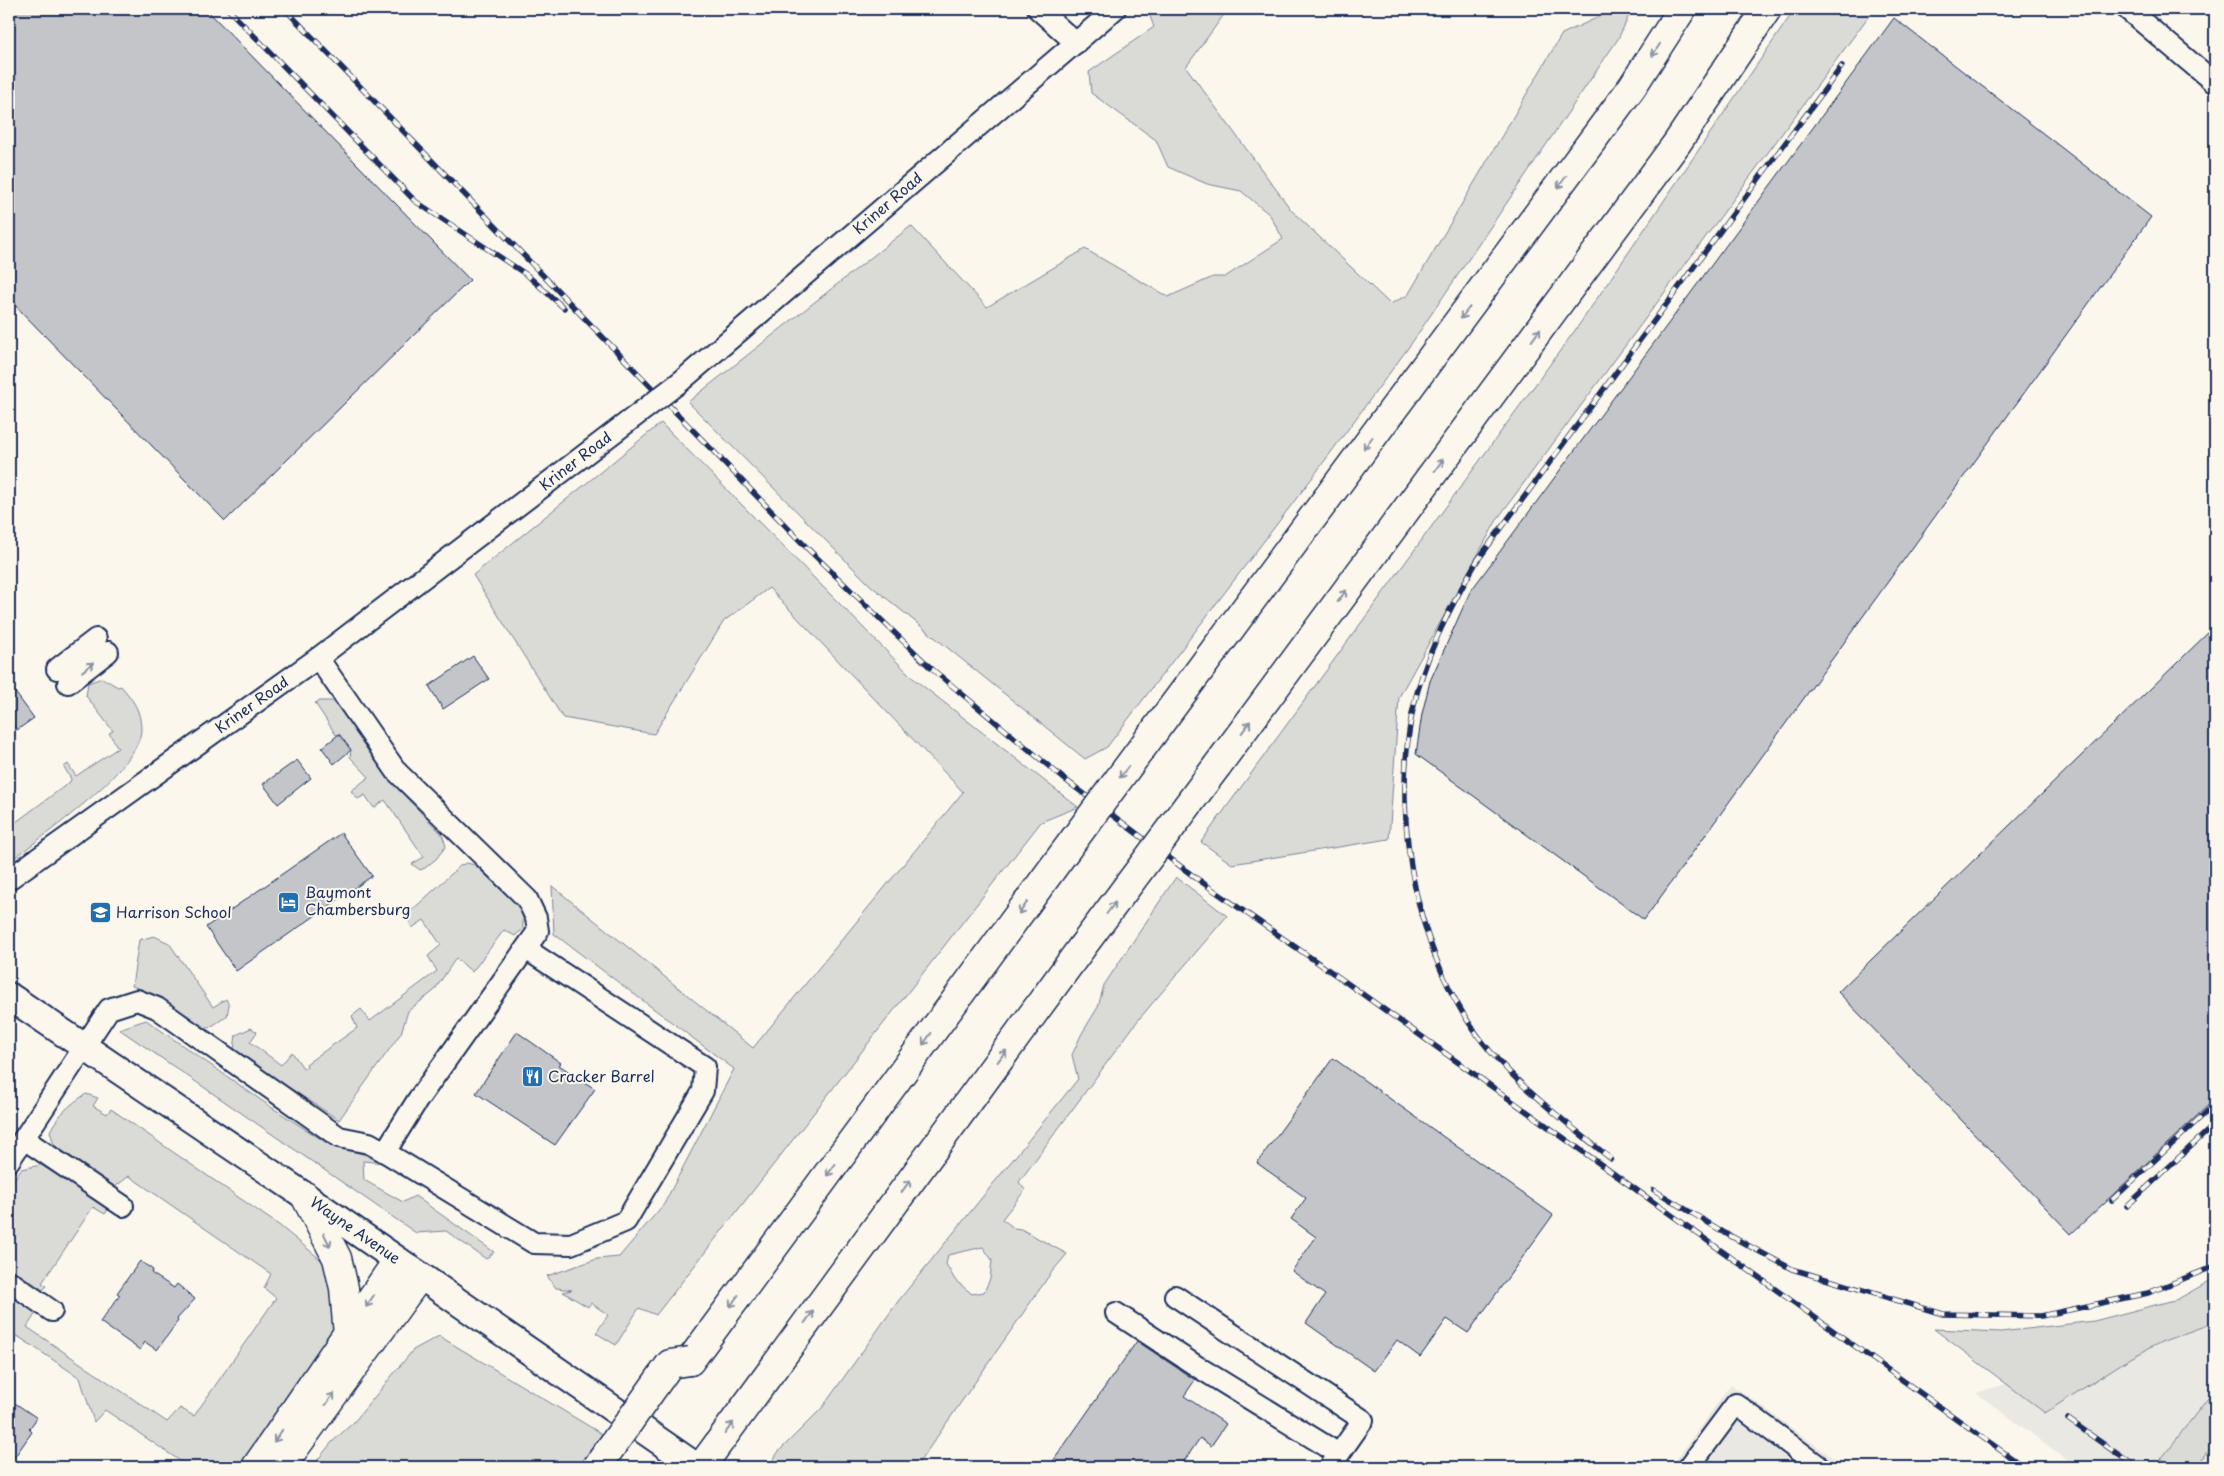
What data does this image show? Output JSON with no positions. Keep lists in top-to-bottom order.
{
  "streets": {
    "main road": ["Wayne Avenue"],
    "street": ["Kriner Road"]
  },
  "places": {
    "hotel": ["Baymont Chambersburg"],
    "school or university": ["Harrison School"],
    "restaurant": ["Cracker Barrel"]
  }
}
